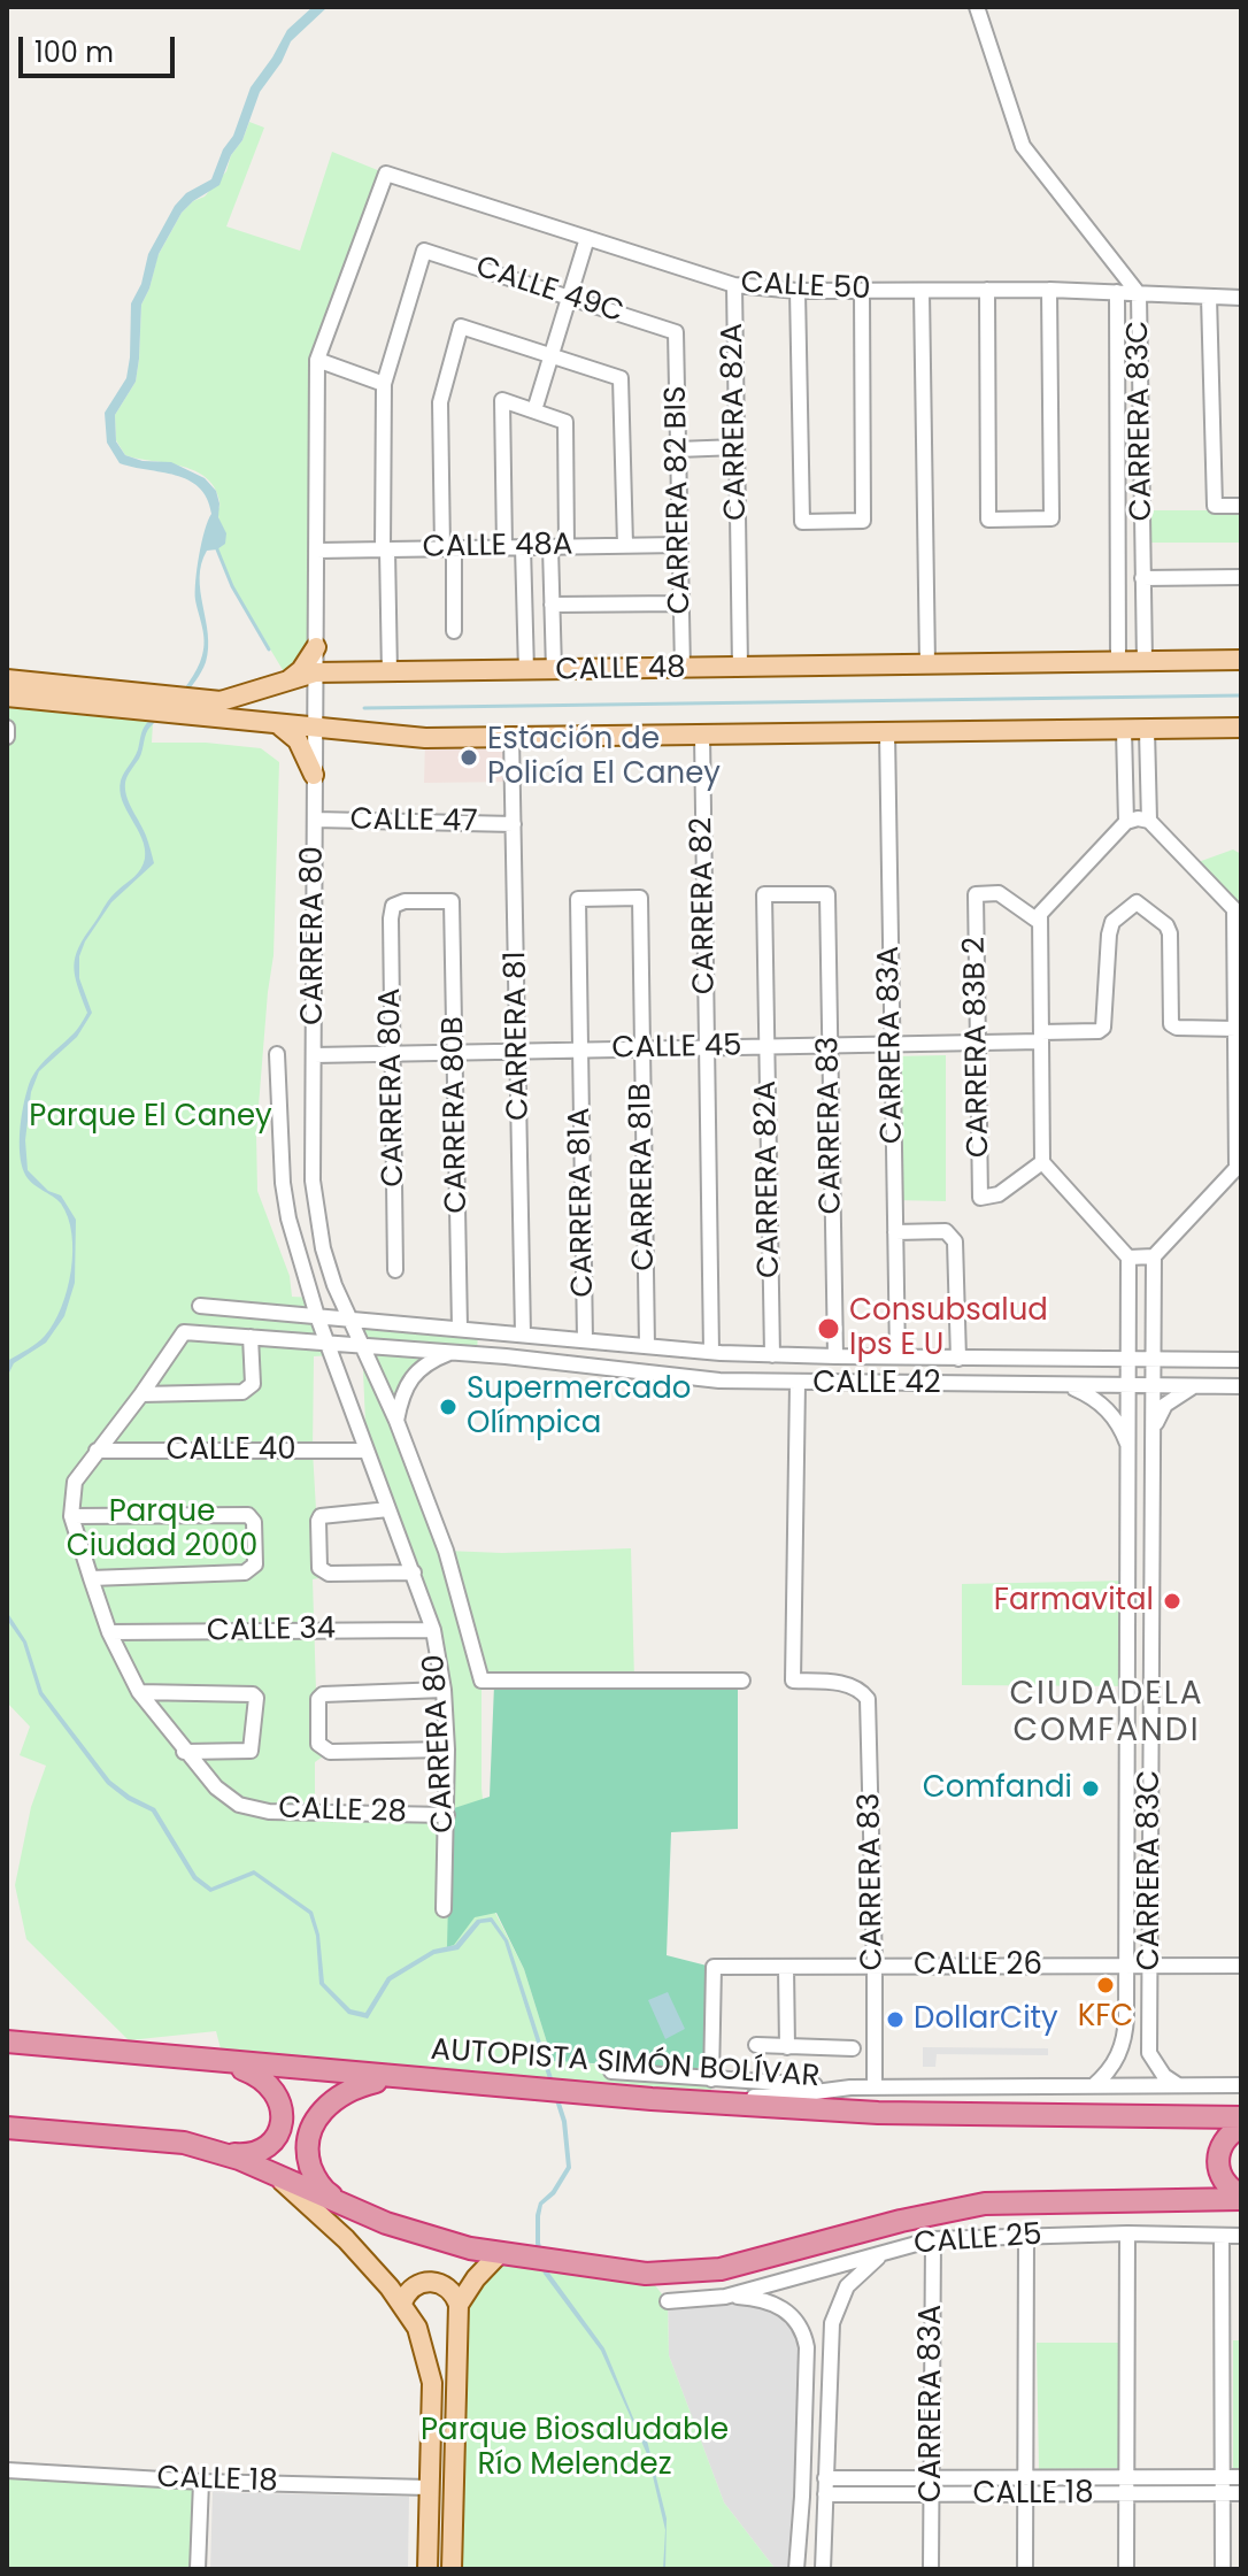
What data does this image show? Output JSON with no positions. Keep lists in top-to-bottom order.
{
  "streets": {
    "highway": ["AUTOPISTA SIMÓN BOLÍVAR"],
    "main road": ["CALLE 48"],
    "street": [
      "CALLE 50",
      "CALLE 49C",
      "CARRERA 83C",
      "CARRERA 82A",
      "CARRERA 82 BIS",
      "CALLE 48A",
      "CALLE 47",
      "CARRERA 82",
      "CARRERA 80",
      "CARRERA 81",
      "CARRERA 83A",
      "CARRERA 83B 2",
      "CALLE 45",
      "CARRERA 80A",
      "CARRERA 80B",
      "CARRERA 83",
      "CARRERA 81B",
      "CARRERA 81A",
      "CALLE 42",
      "CALLE 40",
      "CALLE 34",
      "CALLE 28",
      "CALLE 26",
      "CALLE 25",
      "CALLE 18"
    ]
  },
  "crossings": [
    ["CALLE 50", "CARRERA 83C"],
    ["CALLE 50", "CARRERA 82A"],
    ["CALLE 50", "CARRERA 80"],
    ["CALLE 49C", "CARRERA 82 BIS"],
    ["CARRERA 83C", "CALLE 48"],
    ["CARRERA 83C", "CALLE 42"],
    ["CARRERA 83C", "CALLE 26"],
    ["CARRERA 82A", "CALLE 48"],
    ["CARRERA 82A", "CALLE 45"],
    ["CARRERA 82A", "CARRERA 83"],
    ["CARRERA 82A", "CALLE 42"],
    ["CARRERA 82 BIS", "CALLE 48A"],
    ["CARRERA 82 BIS", "CALLE 48"],
    ["CALLE 48A", "CARRERA 80"],
    ["CALLE 48", "CARRERA 82"],
    ["CALLE 48", "CARRERA 80"],
    ["CALLE 48", "CARRERA 81"],
    ["CALLE 48", "CARRERA 83A"],
    ["CALLE 47", "CARRERA 80"],
    ["CALLE 47", "CARRERA 81"],
    ["CARRERA 82", "CALLE 45"],
    ["CARRERA 82", "CALLE 42"],
    ["CARRERA 80", "CALLE 45"],
    ["CARRERA 80", "CALLE 42"],
    ["CARRERA 80", "CALLE 40"],
    ["CARRERA 80", "CALLE 34"],
    ["CARRERA 80", "CALLE 28"],
    ["CARRERA 81", "CALLE 45"],
    ["CARRERA 81", "CALLE 42"],
    ["CARRERA 83A", "CALLE 45"],
    ["CARRERA 83A", "CALLE 42"],
    ["CARRERA 83A", "CALLE 25"],
    ["CARRERA 83A", "CALLE 18"],
    ["CARRERA 83B 2", "CALLE 45"],
    ["CALLE 45", "CARRERA 80A"],
    ["CALLE 45", "CARRERA 80B"],
    ["CALLE 45", "CARRERA 83"],
    ["CALLE 45", "CARRERA 81B"],
    ["CALLE 45", "CARRERA 81A"],
    ["CARRERA 80A", "CARRERA 80B"],
    ["CARRERA 80B", "CALLE 42"],
    ["CARRERA 83", "CALLE 42"],
    ["CARRERA 83", "CALLE 26"],
    ["CARRERA 81B", "CARRERA 81A"],
    ["CARRERA 81B", "CALLE 42"],
    ["CARRERA 81A", "CALLE 42"]
  ],
  "districts": ["CIUDADELA COMFANDI"],
  "parks": ["Parque El Caney", "Parque Ciudad 2000", "Parque Biosaludable Río Melendez"],
  "places": [
    "Estación de Policía El Caney",
    "Consubsalud Ips E U",
    "Supermercado Olímpica",
    "Farmavital",
    "Comfandi",
    "KFC",
    "DollarCity"
  ],
  "scale_bar": "100 m"
}
